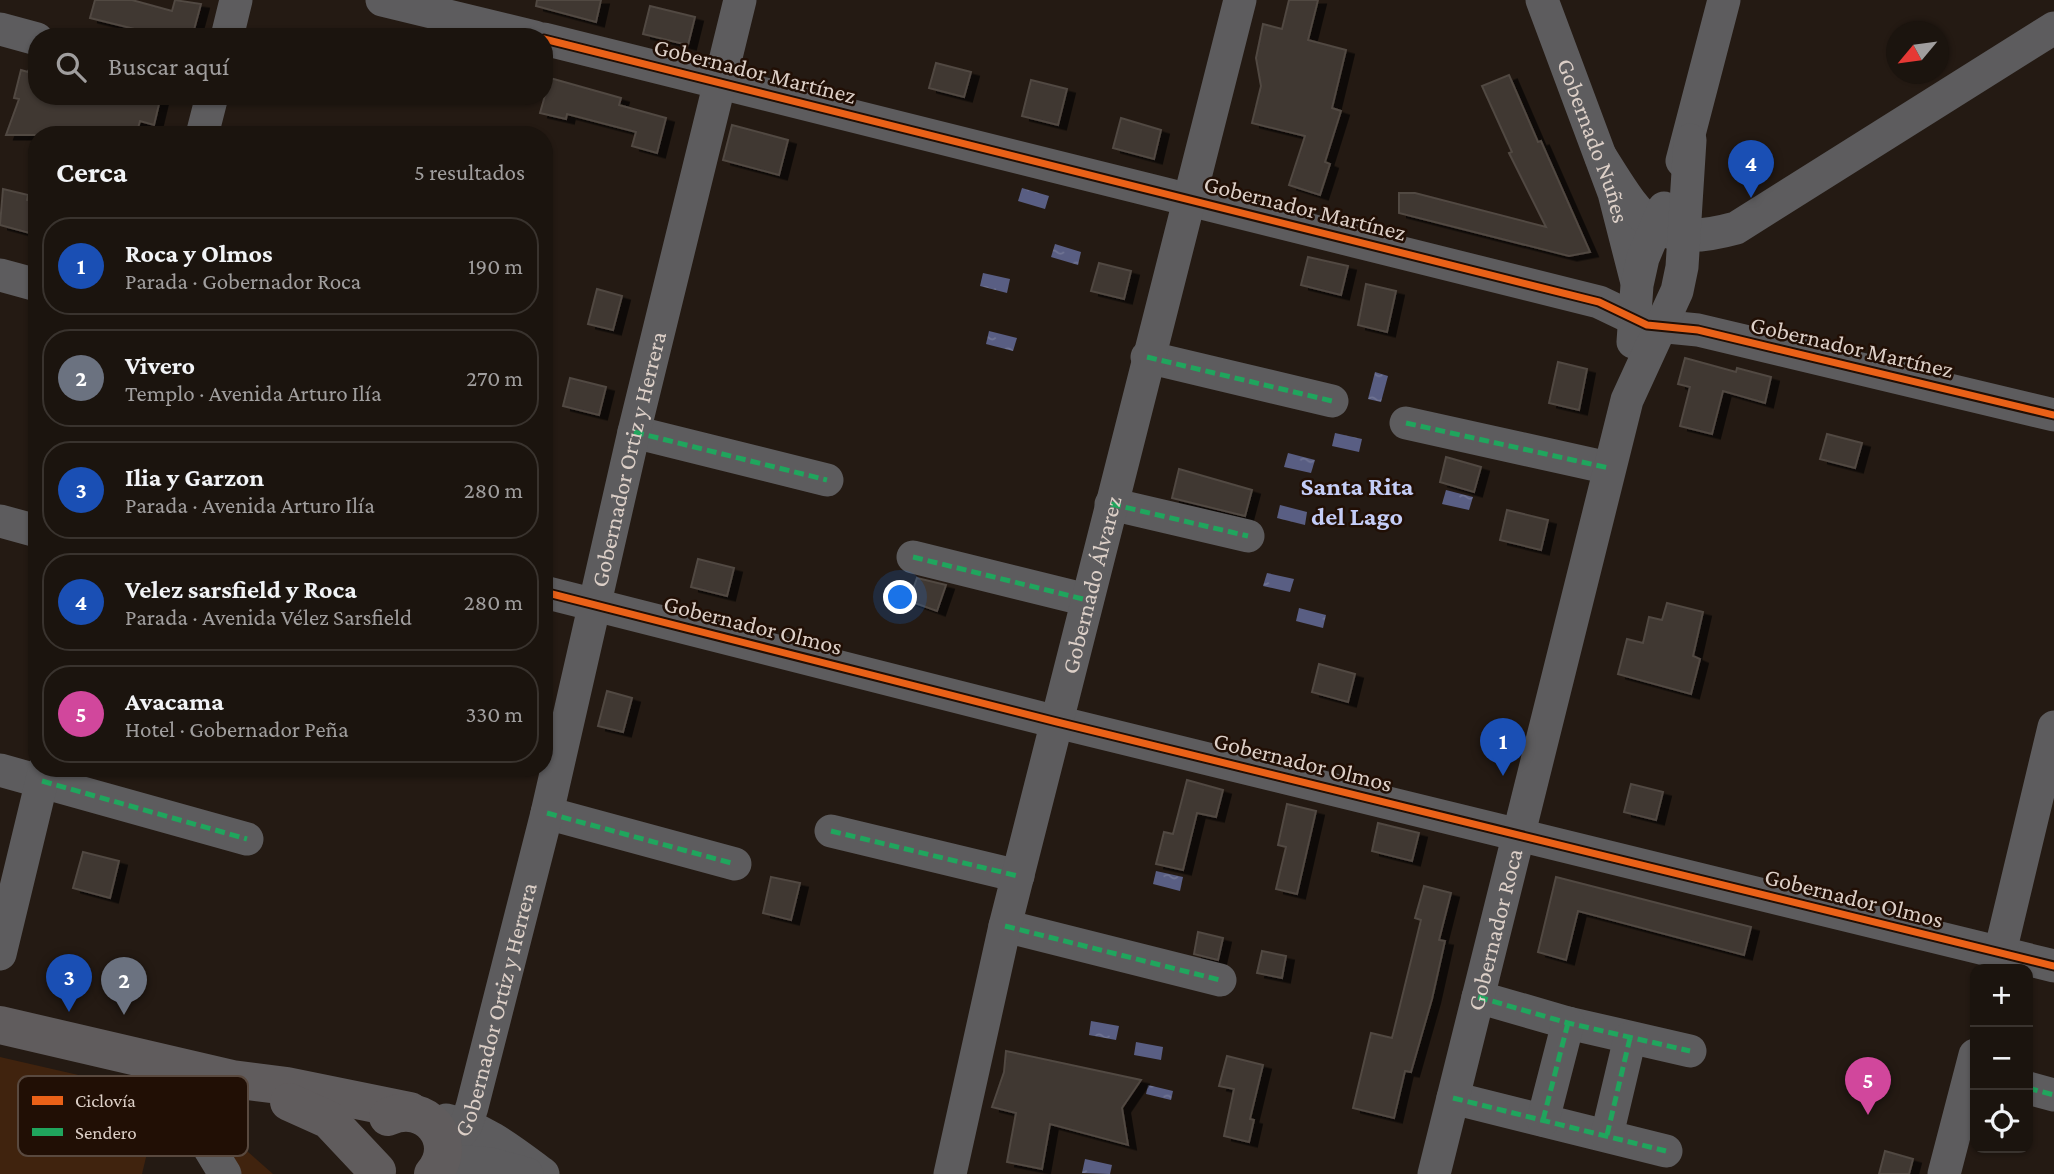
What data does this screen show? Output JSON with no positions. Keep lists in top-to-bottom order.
{
  "streets": {
    "street": [
      "Gobernador Martínez",
      "Gobernado Nuñes",
      "Gobernador Ortiz y Herrera",
      "Gobernado Álvarez",
      "Gobernador Olmos",
      "Gobernador Roca"
    ]
  },
  "crossings": [
    ["Gobernador Martínez", "Gobernador Ortiz y Herrera"],
    ["Gobernador Martínez", "Gobernado Álvarez"],
    ["Gobernador Martínez", "Gobernador Roca"],
    ["Gobernado Nuñes", "Gobernador Roca"],
    ["Gobernador Ortiz y Herrera", "Gobernador Olmos"],
    ["Gobernado Álvarez", "Gobernador Olmos"],
    ["Gobernador Olmos", "Gobernador Roca"]
  ],
  "districts": ["Santa Rita del Lago"],
  "legend": ["Ciclovía", "Sendero"],
  "north": "bottom left",
  "page": {
    "search": "Buscar aquí",
    "heading": ["Cerca", "5 resultados"],
    "pins": [
      "4",
      "1",
      "3",
      "2",
      "5"
    ],
    "list": [
      {
        "mark": "1",
        "name": "Roca y Olmos",
        "note": "Parada · Gobernador Roca",
        "value": "190 m"
      },
      {
        "mark": "2",
        "name": "Vivero",
        "note": "Templo · Avenida Arturo Ilía",
        "value": "270 m"
      },
      {
        "mark": "3",
        "name": "Ilia y Garzon",
        "note": "Parada · Avenida Arturo Ilía",
        "value": "280 m"
      },
      {
        "mark": "4",
        "name": "Velez sarsfield y Roca",
        "note": "Parada · Avenida Vélez Sarsfield",
        "value": "280 m"
      },
      {
        "mark": "5",
        "name": "Avacama",
        "note": "Hotel · Gobernador Peña",
        "value": "330 m"
      }
    ],
    "map_buttons": ["+", "−"]
  }
}
